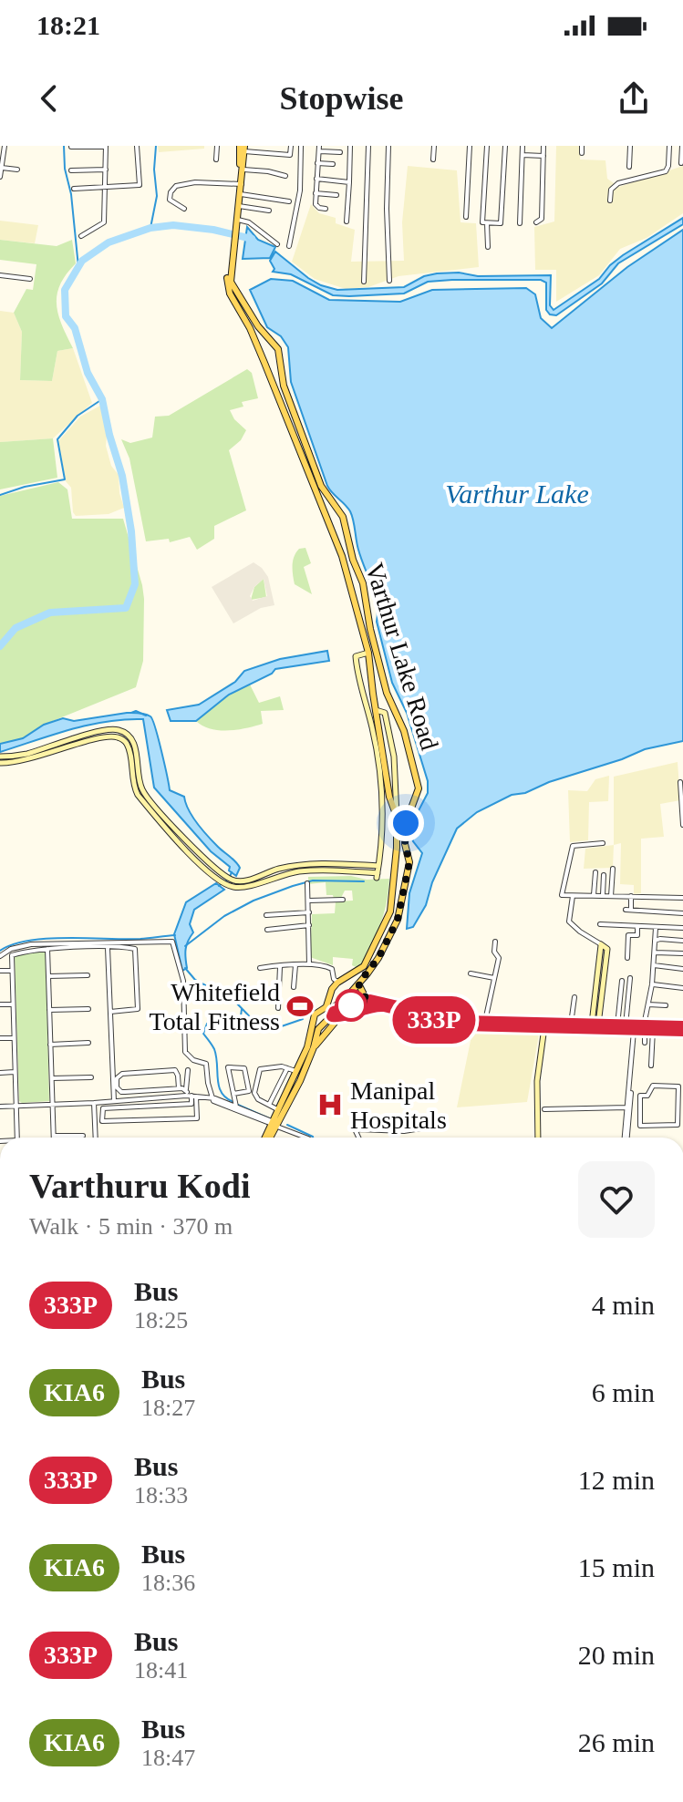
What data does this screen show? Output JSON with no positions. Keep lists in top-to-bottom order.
{
  "streets": {
    "main road": ["Varthur Lake Road"]
  },
  "water": ["Varthur Lake"],
  "places": {
    "sports": ["Whitefield Total Fitness"],
    "hospital": ["Manipal Hospitals"]
  },
  "lines": ["bus line 333P"],
  "page": {
    "status": "18:21",
    "header": "Stopwise",
    "on_map": "333P",
    "heading": ["Varthuru Kodi", "Walk · 5 min · 370 m"],
    "list": [
      {
        "mark": "333P",
        "name": "Bus",
        "note": "18:25",
        "value": "4 min"
      },
      {
        "mark": "KIA6",
        "name": "Bus",
        "note": "18:27",
        "value": "6 min"
      },
      {
        "mark": "333P",
        "name": "Bus",
        "note": "18:33",
        "value": "12 min"
      },
      {
        "mark": "KIA6",
        "name": "Bus",
        "note": "18:36",
        "value": "15 min"
      },
      {
        "mark": "333P",
        "name": "Bus",
        "note": "18:41",
        "value": "20 min"
      },
      {
        "mark": "KIA6",
        "name": "Bus",
        "note": "18:47",
        "value": "26 min"
      }
    ]
  }
}
